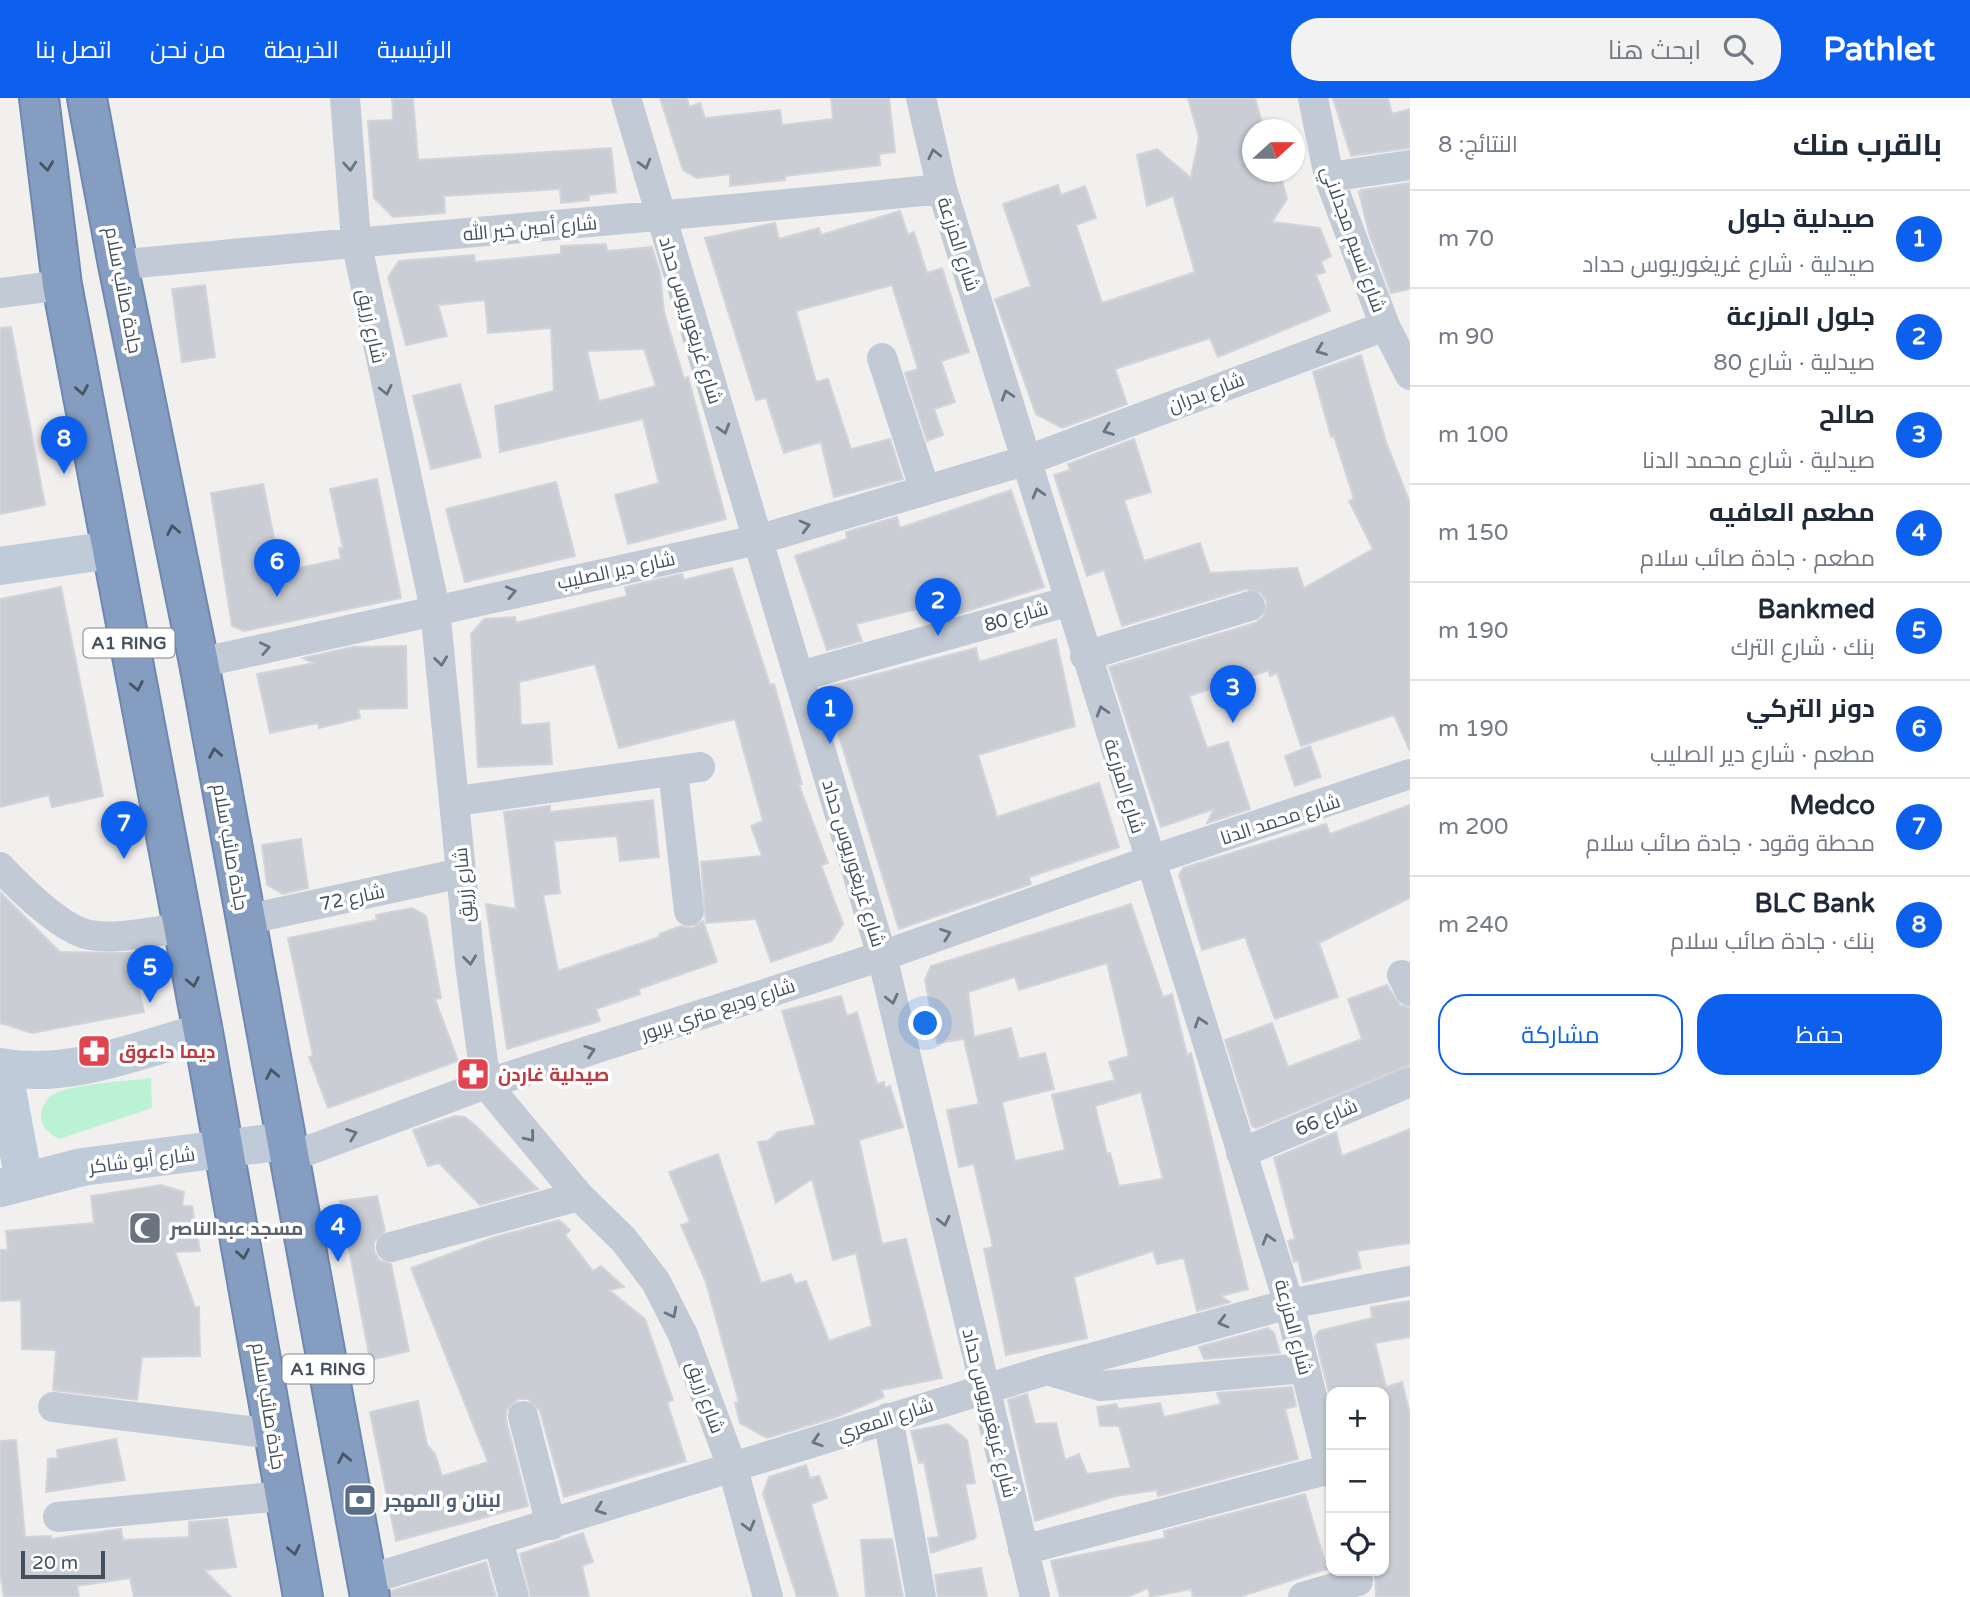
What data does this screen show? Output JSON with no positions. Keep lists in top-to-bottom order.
{
  "streets": {
    "highway": ["جادة صائب سلام", "A1 RING"],
    "street": [
      "شارع أمين خير الله",
      "شارع نسيم مجدلاني",
      "شارع المزرعة",
      "شارع غريغوريوس حداد",
      "شارع زريق",
      "شارع بدران",
      "شارع دير الصليب",
      "شارع 80",
      "شارع محمد الدنا",
      "شارع 72",
      "شارع وديع متري بربور",
      "شارع 66",
      "شارع أبو شاكر",
      "شارع المعري"
    ]
  },
  "crossings": [
    ["شارع أمين خير الله", "شارع المزرعة"],
    ["شارع أمين خير الله", "جادة صائب سلام"],
    ["شارع أمين خير الله", "شارع غريغوريوس حداد"],
    ["شارع أمين خير الله", "شارع زريق"],
    ["شارع نسيم مجدلاني", "شارع بدران"],
    ["شارع المزرعة", "شارع بدران"],
    ["شارع المزرعة", "شارع دير الصليب"],
    ["شارع المزرعة", "شارع 80"],
    ["شارع المزرعة", "شارع محمد الدنا"],
    ["شارع المزرعة", "شارع وديع متري بربور"],
    ["شارع المزرعة", "شارع 66"],
    ["شارع المزرعة", "شارع المعري"],
    ["جادة صائب سلام", "شارع دير الصليب"],
    ["جادة صائب سلام", "شارع 72"],
    ["جادة صائب سلام", "شارع وديع متري بربور"],
    ["جادة صائب سلام", "شارع أبو شاكر"],
    ["جادة صائب سلام", "شارع المعري"],
    ["شارع غريغوريوس حداد", "شارع دير الصليب"],
    ["شارع غريغوريوس حداد", "شارع 80"],
    ["شارع غريغوريوس حداد", "شارع وديع متري بربور"],
    ["شارع غريغوريوس حداد", "شارع المعري"],
    ["شارع زريق", "شارع دير الصليب"],
    ["شارع زريق", "شارع 72"],
    ["شارع زريق", "شارع وديع متري بربور"],
    ["شارع زريق", "شارع المعري"],
    ["شارع بدران", "شارع دير الصليب"],
    ["شارع محمد الدنا", "شارع وديع متري بربور"],
    ["شارع وديع متري بربور", "شارع أبو شاكر"]
  ],
  "one_way": [
    "شارع المزرعة",
    "شارع غريغوريوس حداد",
    "شارع زريق",
    "شارع دير الصليب",
    "شارع وديع متري بربور"
  ],
  "places": {
    "pharmacy": ["ديما داعوق", "صيدلية غاردن"],
    "mosque": ["مسجد عبدالناصر"],
    "bank": ["لبنان و المهجر"]
  },
  "scale_bar": "20 m",
  "north": "right",
  "page": {
    "header": "Pathlet",
    "search": "ابحث هنا",
    "nav": [
      "الرئيسية",
      "الخريطة",
      "من نحن",
      "اتصل بنا"
    ],
    "heading": ["بالقرب منك", "النتائج: 8"],
    "list": [
      {
        "mark": "1",
        "name": "صيدلية جلول",
        "note": "صيدلية · شارع غريغوريوس حداد",
        "value": "70 m"
      },
      {
        "mark": "2",
        "name": "جلول المزرعة",
        "note": "صيدلية · شارع 80",
        "value": "90 m"
      },
      {
        "mark": "3",
        "name": "صالح",
        "note": "صيدلية · شارع محمد الدنا",
        "value": "100 m"
      },
      {
        "mark": "4",
        "name": "مطعم العافيه",
        "note": "مطعم · جادة صائب سلام",
        "value": "150 m"
      },
      {
        "mark": "5",
        "name": "Bankmed",
        "note": "بنك · شارع الترك",
        "value": "190 m"
      },
      {
        "mark": "6",
        "name": "دونر التركي",
        "note": "مطعم · شارع دير الصليب",
        "value": "190 m"
      },
      {
        "mark": "7",
        "name": "Medco",
        "note": "محطة وقود · جادة صائب سلام",
        "value": "200 m"
      },
      {
        "mark": "8",
        "name": "BLC Bank",
        "note": "بنك · جادة صائب سلام",
        "value": "240 m"
      }
    ],
    "pins": [
      "8",
      "6",
      "2",
      "3",
      "1",
      "7",
      "5",
      "4"
    ],
    "buttons": ["حفظ", "مشاركة"],
    "map_buttons": ["+", "−"],
    "scale": "20 m"
  }
}
